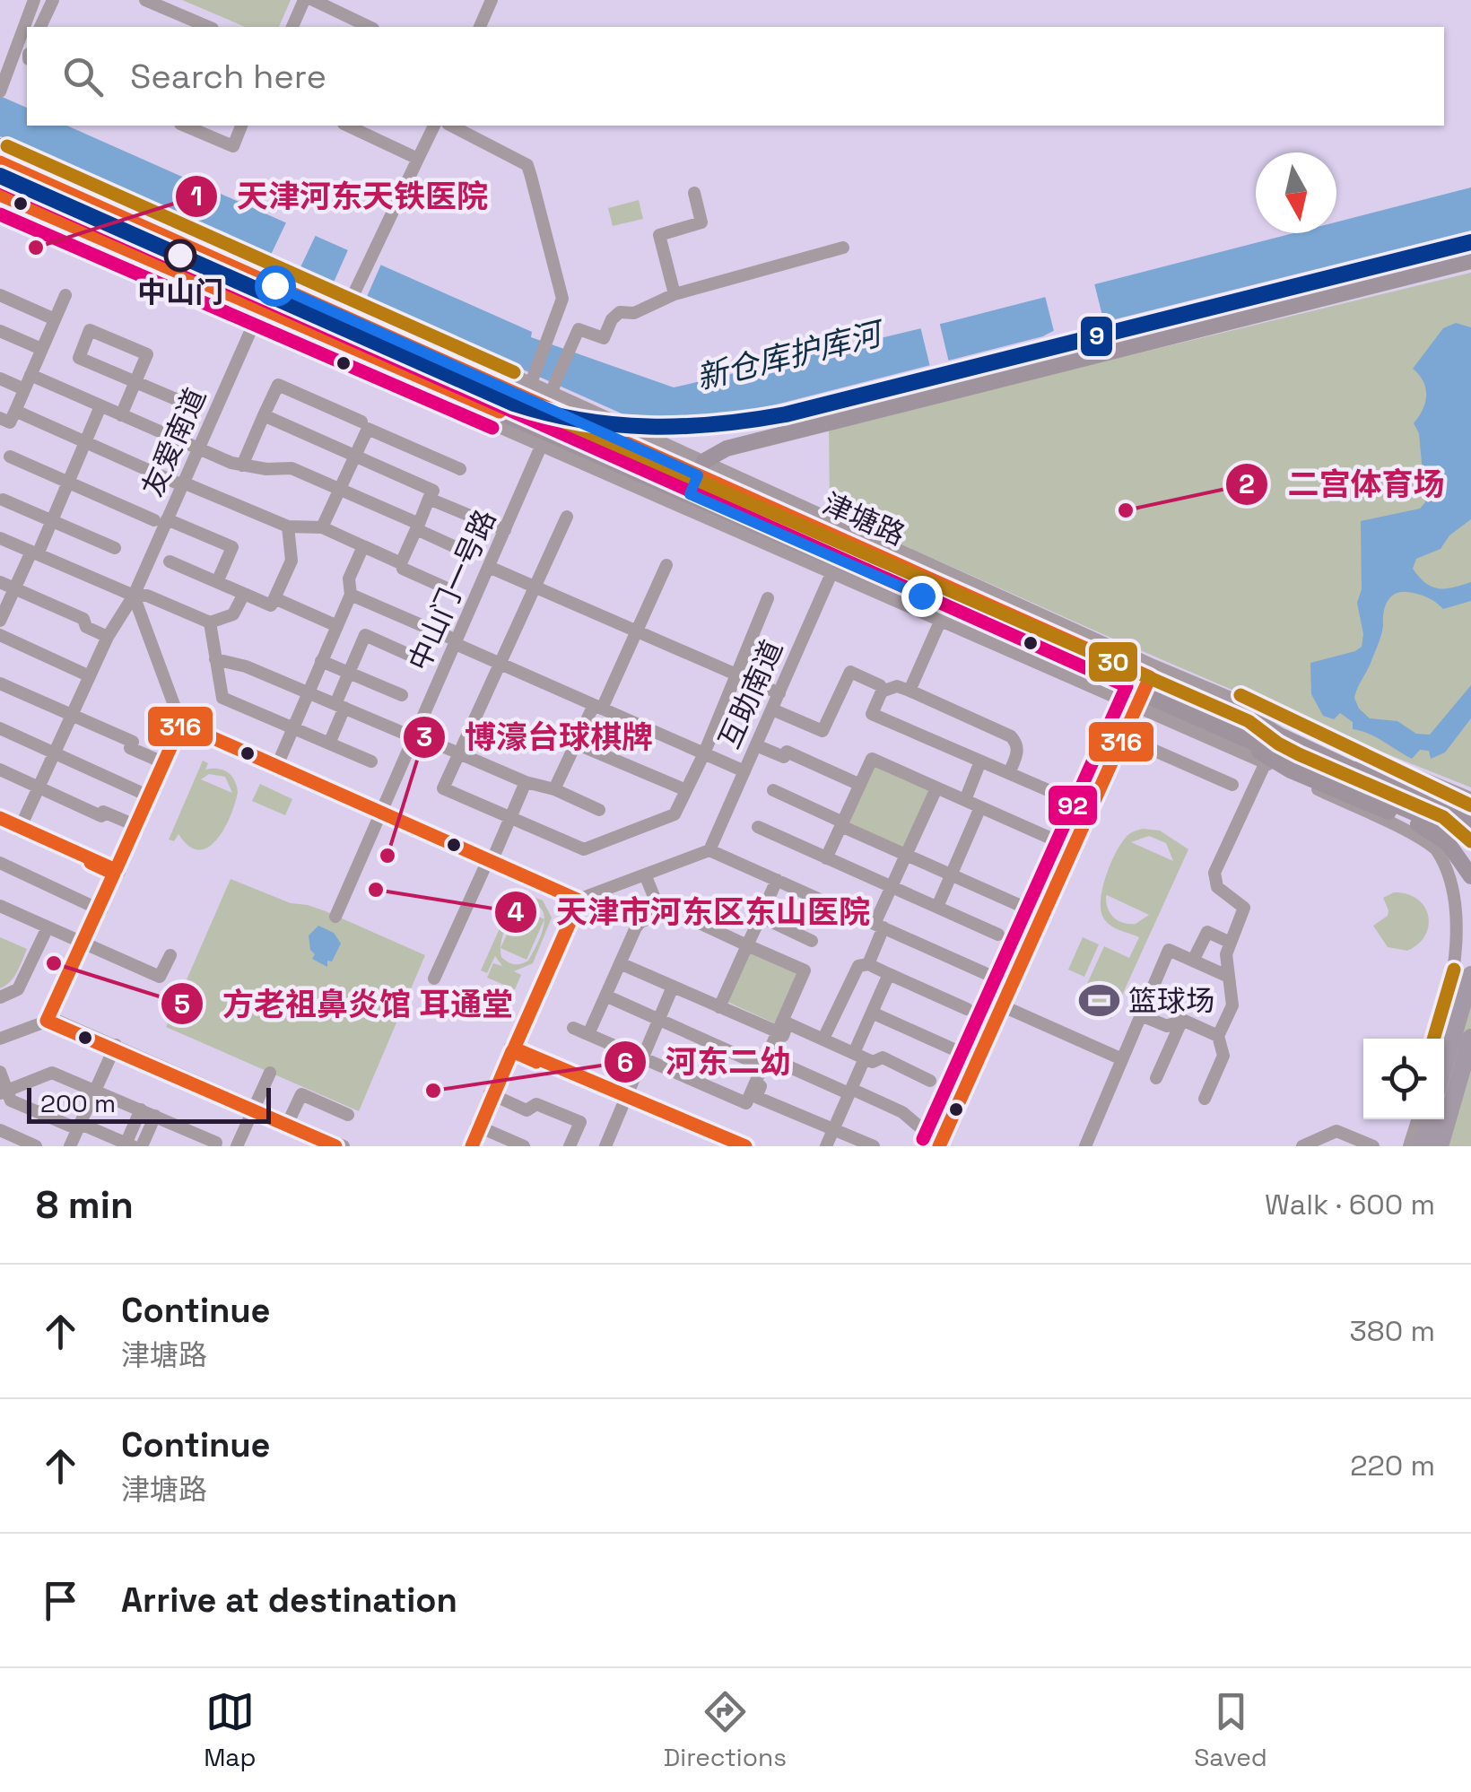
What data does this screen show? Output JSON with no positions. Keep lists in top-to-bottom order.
{
  "streets": {
    "main road": ["津塘路"],
    "street": ["友爱南道", "中山门一号路", "互助南道"]
  },
  "crossings": [
    ["友爱南道", "津塘路"],
    ["津塘路", "中山门一号路"],
    ["津塘路", "互助南道"]
  ],
  "water": ["新仓库护库河"],
  "places": {
    "other": [
      "天津河东天铁医院",
      "中山门",
      "二宫体育场",
      "博濠台球棋牌",
      "天津市河东区东山医院",
      "方老祖鼻炎馆 耳通堂",
      "河东二幼"
    ],
    "sports": ["篮球场"]
  },
  "lines": [
    "transit line 30",
    "transit line 316",
    "transit line 9",
    "transit line 92"
  ],
  "scale_bar": "200 m",
  "north": "bottom",
  "page": {
    "search": "Search here",
    "scale": "200 m",
    "heading": ["8 min", "Walk · 600 m"],
    "list": [
      ["Continue", "津塘路", "380 m"],
      ["Continue", "津塘路", "220 m"],
      "Arrive at destination"
    ],
    "nav": ["Map", "Directions", "Saved"]
  }
}
